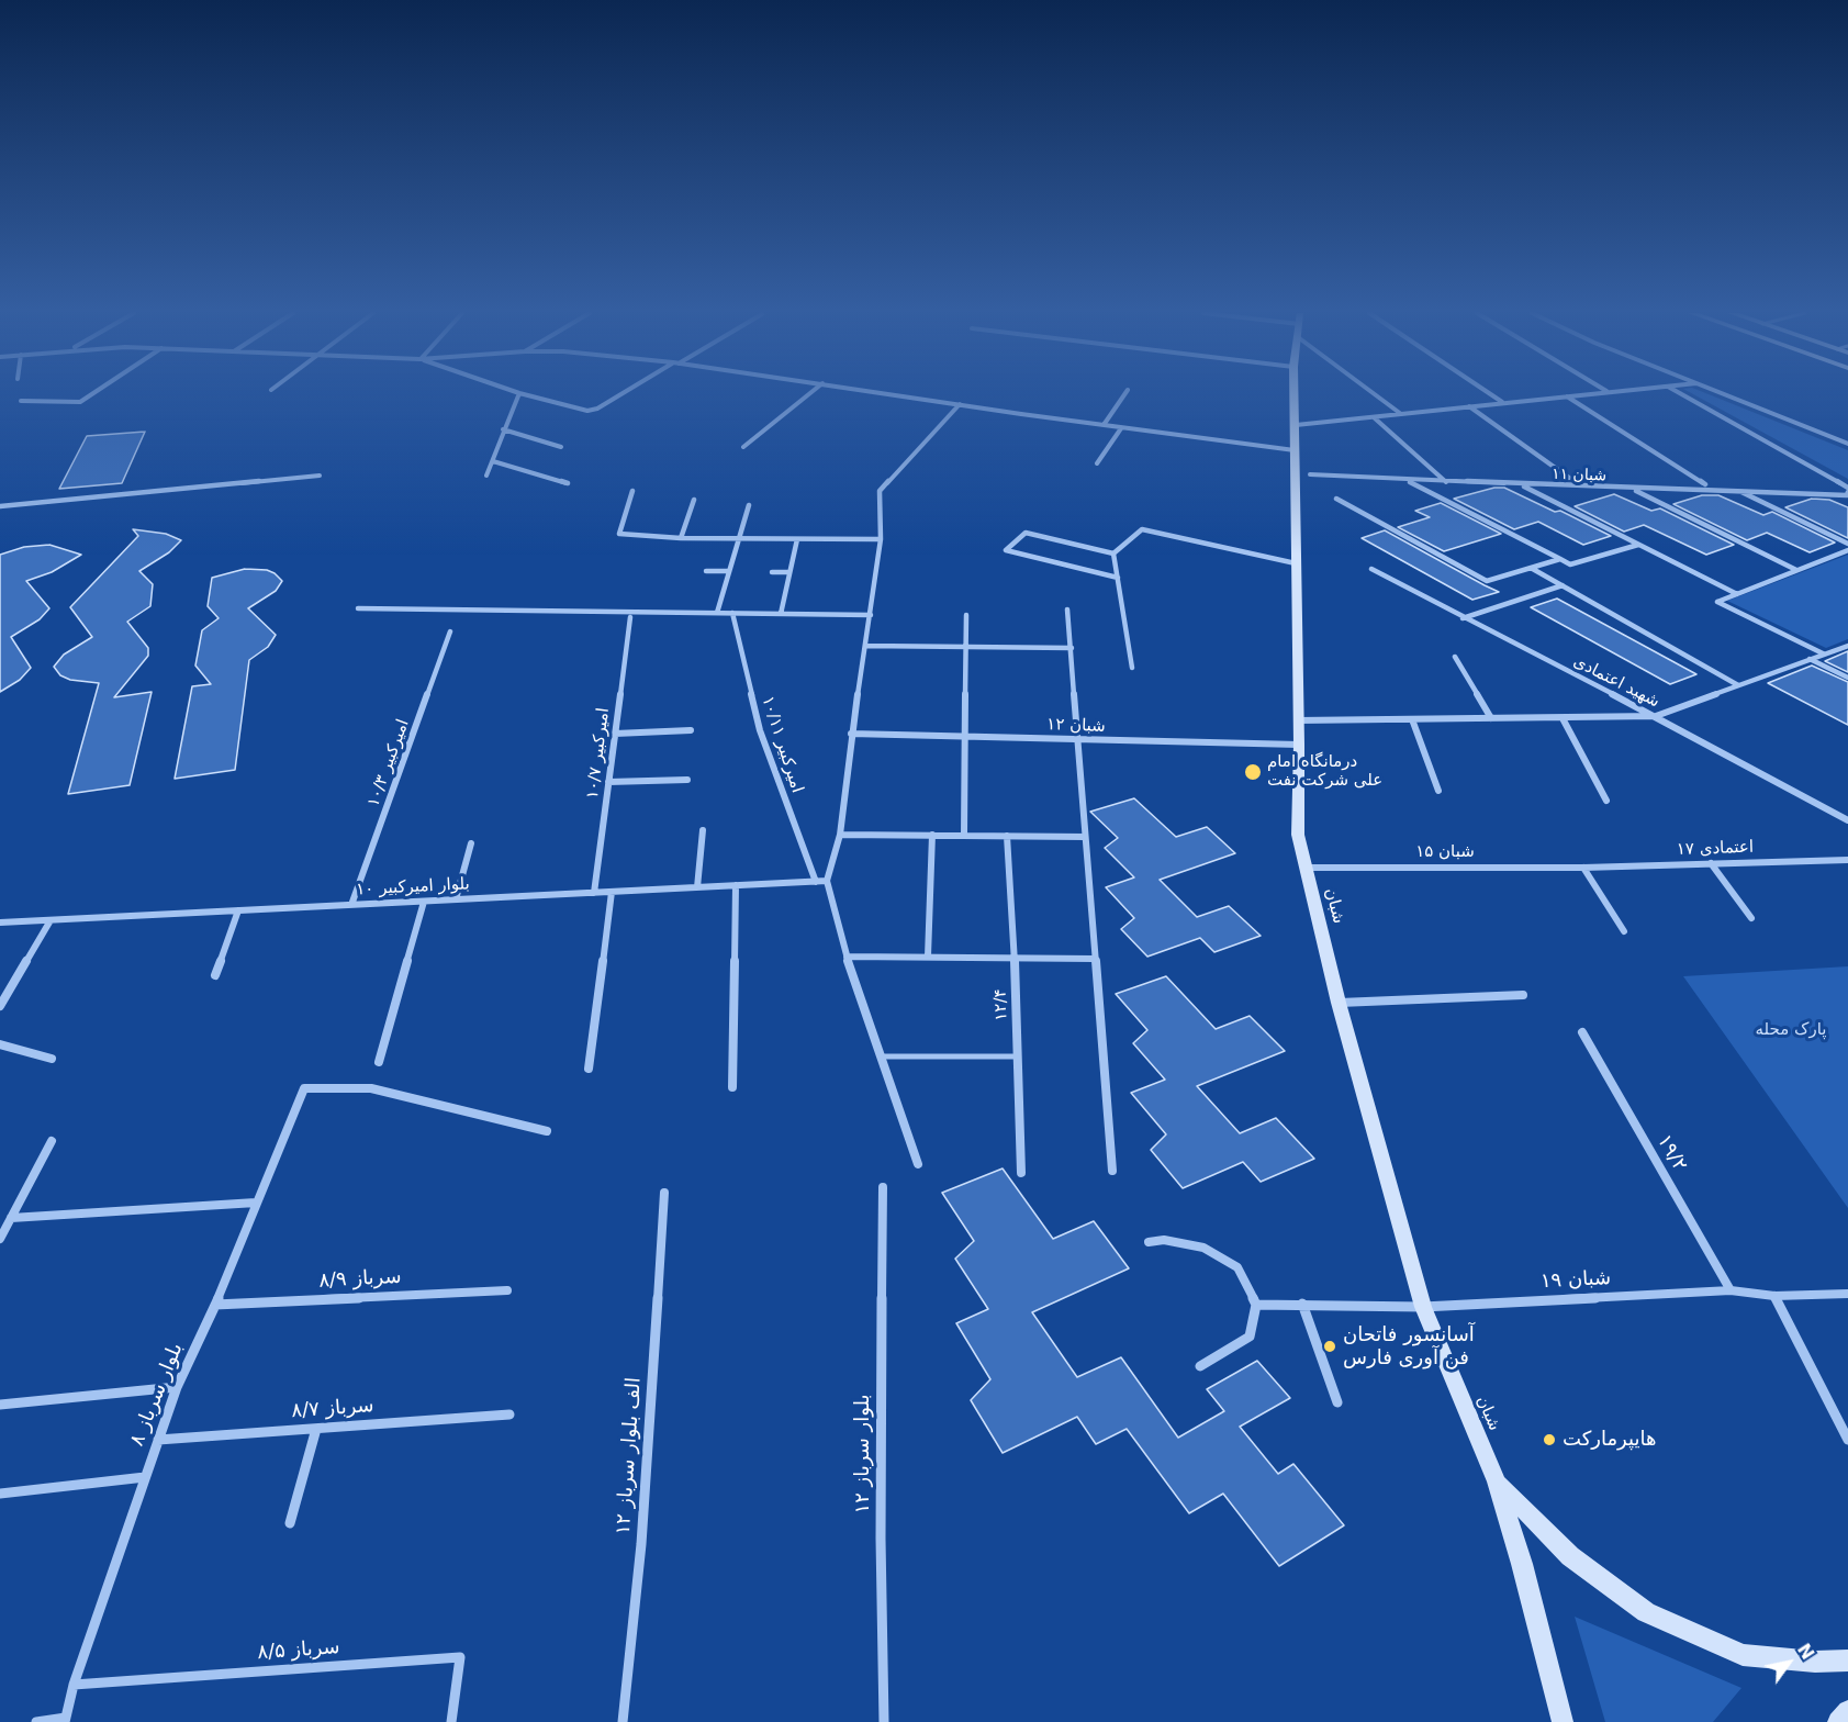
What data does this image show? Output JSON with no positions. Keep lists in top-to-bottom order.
{
  "streets": {
    "street": [
      "۱۱ شبان",
      "شهید اعتمادی",
      "۱۲ شبان",
      "۱۰/۱۱ امیرکبیر",
      "۱۰/۷ امیرکبیر",
      "۱۰/۳ امیرکبیر",
      "۱۷ اعتمادی",
      "۱۵ شبان",
      "۱۰ بلوار امیرکبیر",
      "شبان",
      "۱۲/۴",
      "۱۹/۲",
      "۸/۹ سرباز",
      "۱۹ شبان",
      "۸ بلوار سرباز",
      "۸/۷ سرباز",
      "۱۲ بلوار سرباز",
      "۱۲ الف بلوار سرباز",
      "۸/۵ سرباز"
    ]
  },
  "crossings": [
    ["۱۲ شبان", "شبان"],
    ["۱۰/۱۱ امیرکبیر", "۱۰ بلوار امیرکبیر"],
    ["۱۰/۷ امیرکبیر", "۱۰ بلوار امیرکبیر"],
    ["۱۰/۳ امیرکبیر", "۱۰ بلوار امیرکبیر"],
    ["۱۷ اعتمادی", "۱۵ شبان"],
    ["۱۵ شبان", "شبان"],
    ["شبان", "۱۹ شبان"],
    ["۱۹/۲", "۱۹ شبان"],
    ["۸/۹ سرباز", "۸ بلوار سرباز"],
    ["۸ بلوار سرباز", "۸/۷ سرباز"],
    ["۸ بلوار سرباز", "۸/۵ سرباز"]
  ],
  "parks": ["پارک محله"],
  "places": ["درمانگاه امام علی شرکت نفت", "آسانسور فاتحان فن آوری فارس", "هایپرمارکت"],
  "north": "top right"
}
